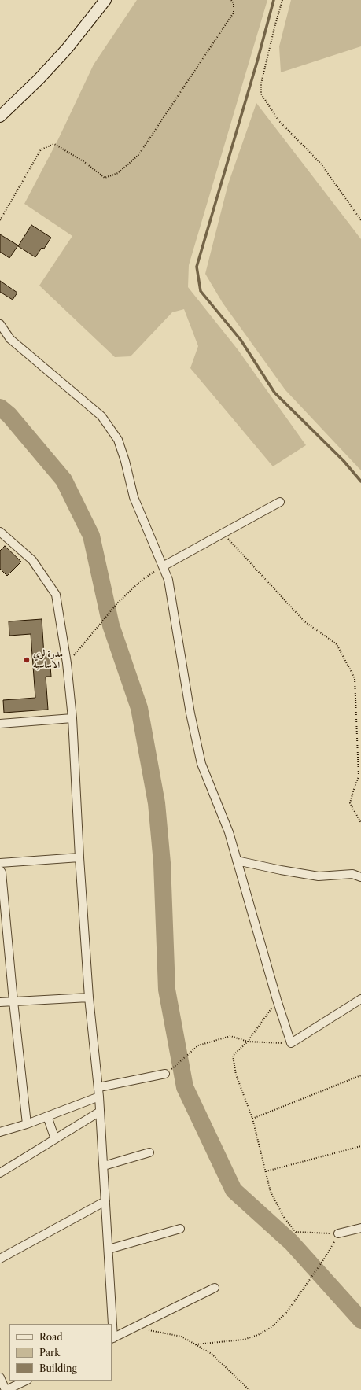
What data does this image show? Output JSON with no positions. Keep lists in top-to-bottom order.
{
  "places": ["مدرة لري الاساسیه"],
  "legend": ["Road", "Park", "Building"]
}
